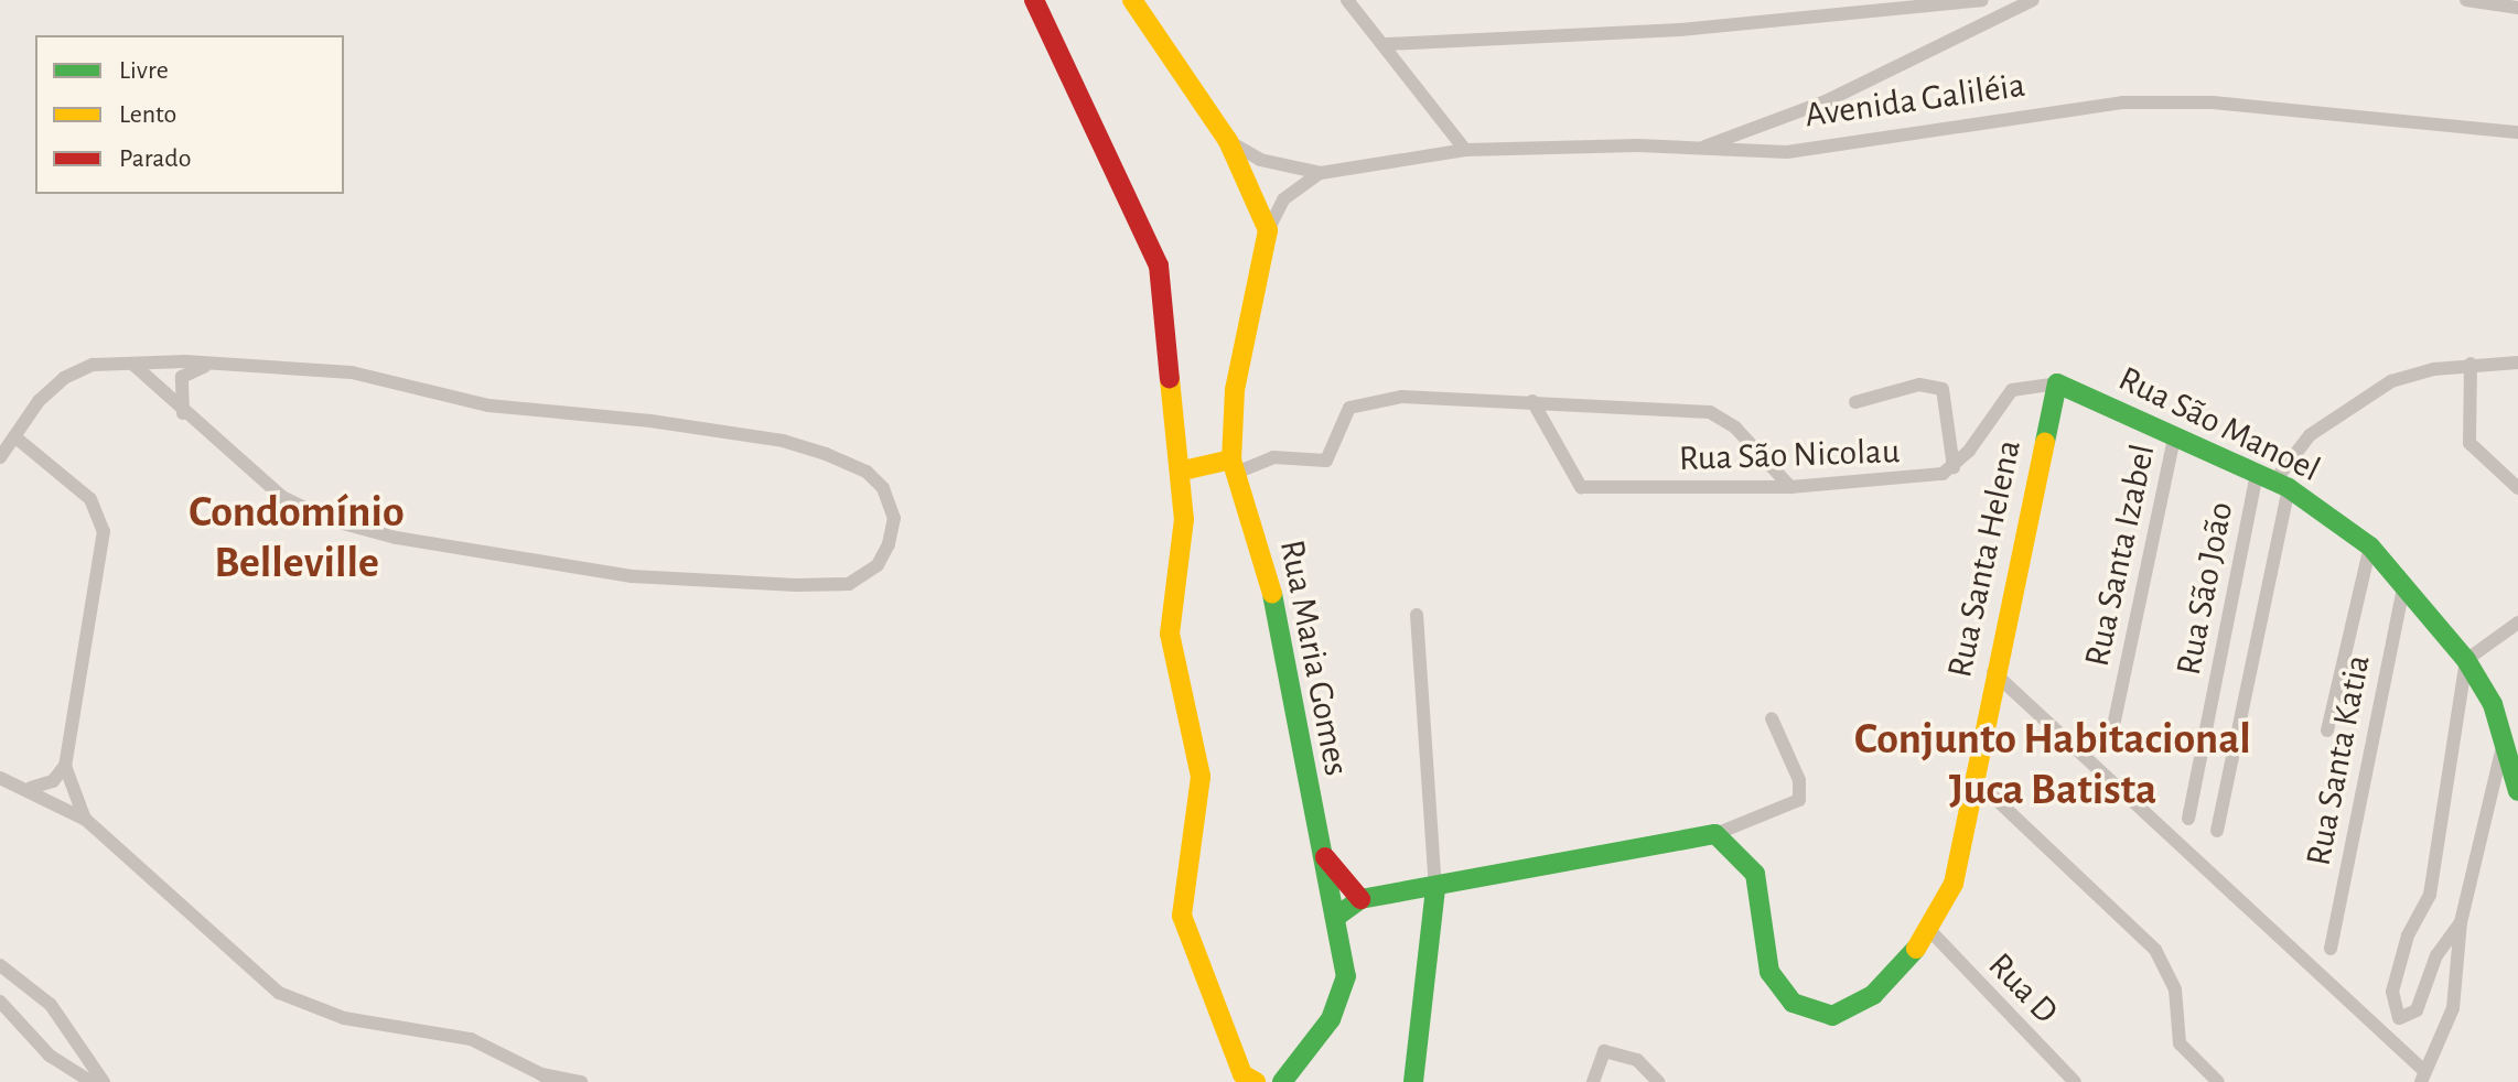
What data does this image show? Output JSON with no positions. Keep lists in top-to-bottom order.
{
  "streets": {
    "street": [
      "Avenida Galiléia",
      "Rua São Manoel",
      "Rua São Nicolau",
      "Rua Santa Izabel",
      "Rua Santa Helena",
      "Rua São João",
      "Rua Maria Gomes",
      "Rua Santa Katia",
      "Rua D"
    ]
  },
  "crossings": [
    ["Rua São Manoel", "Rua Santa Izabel"],
    ["Rua São Manoel", "Rua Santa Helena"],
    ["Rua São Manoel", "Rua São João"],
    ["Rua São Manoel", "Rua Santa Katia"],
    ["Rua Santa Helena", "Rua D"]
  ],
  "districts": ["Condomínio Belleville", "Conjunto Habitacional Juca Batista"],
  "legend": ["Livre", "Lento", "Parado"]
}
